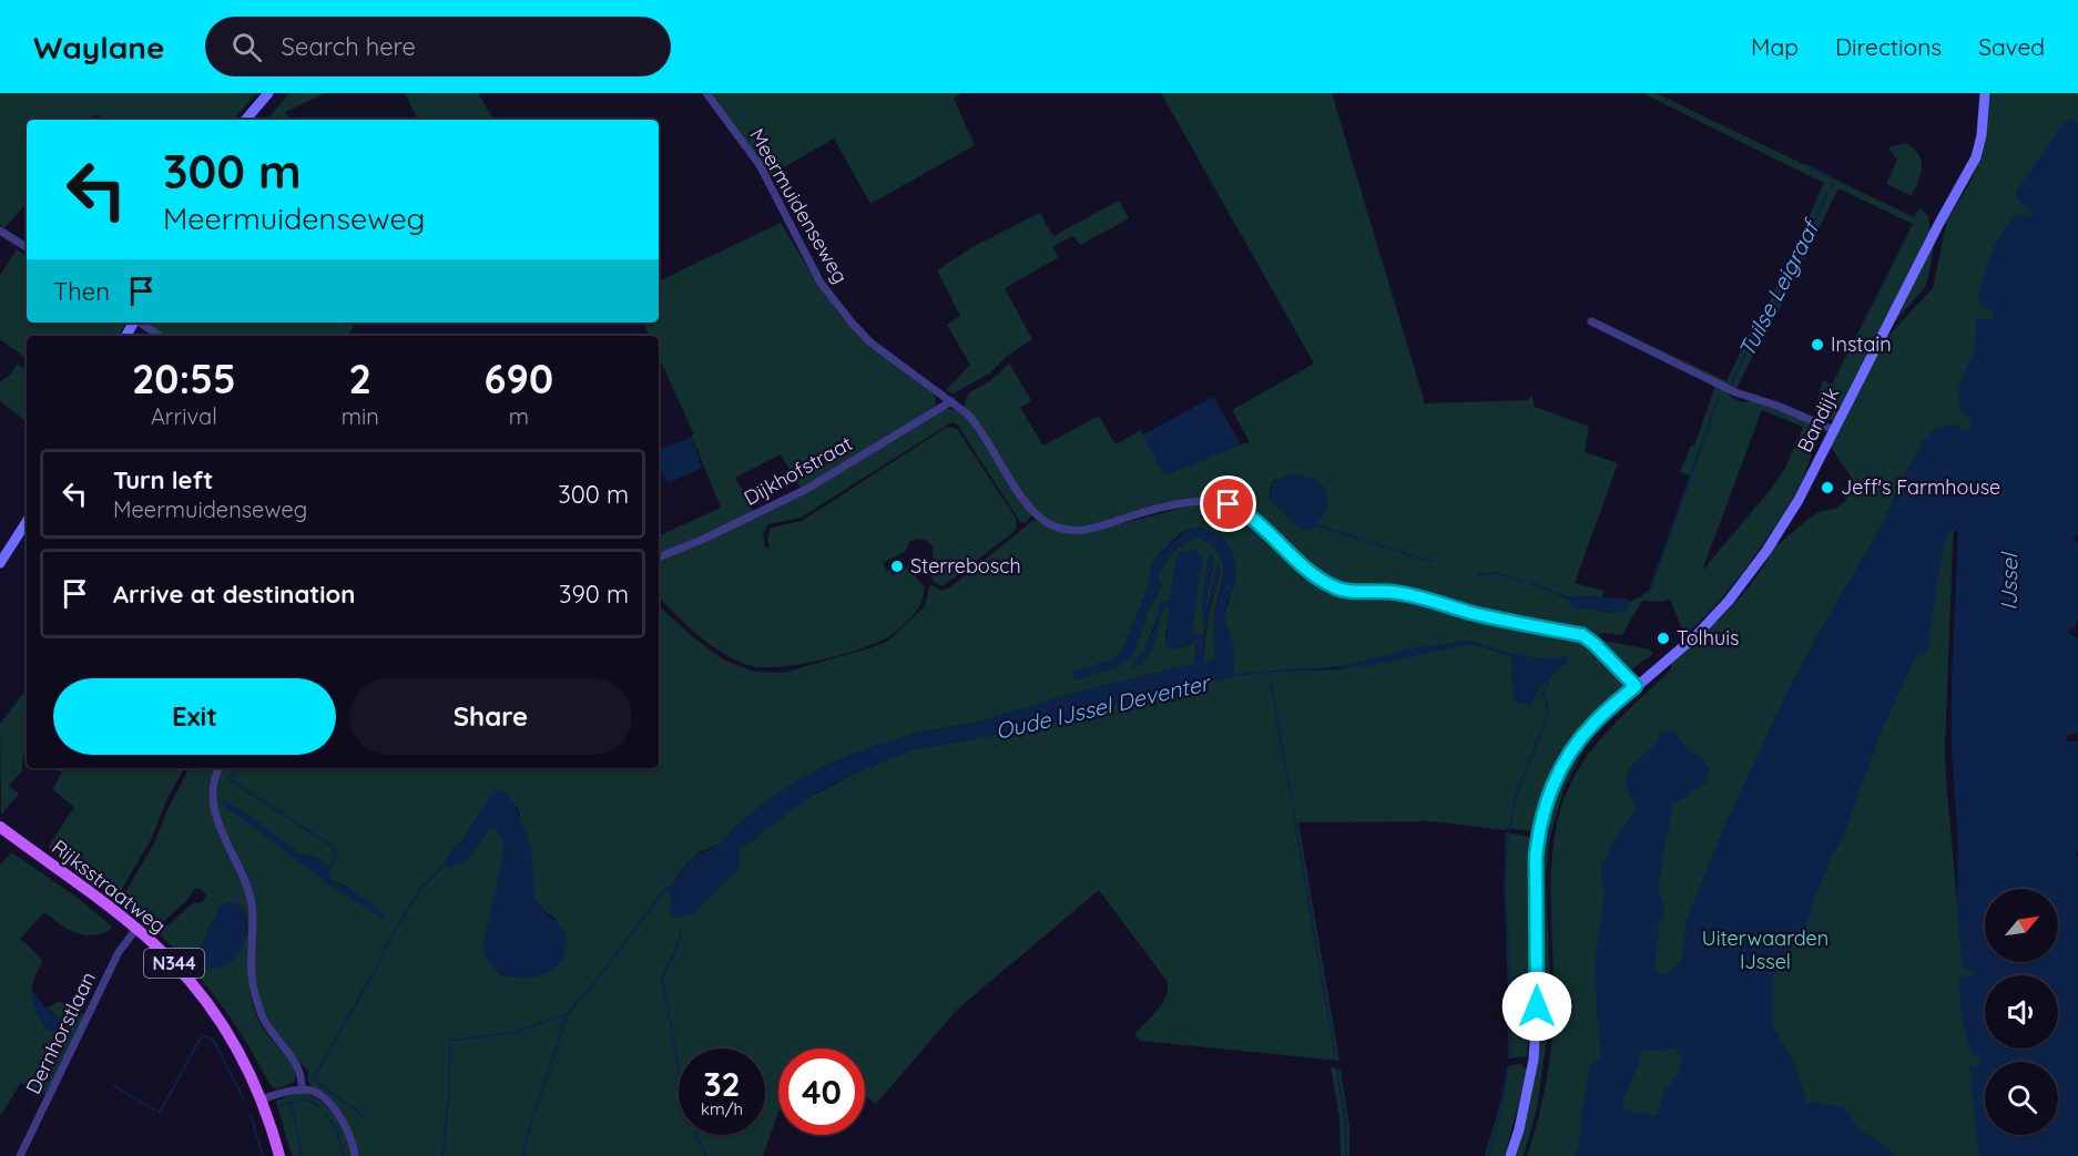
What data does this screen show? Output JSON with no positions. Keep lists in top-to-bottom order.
{
  "streets": {
    "main road": ["Rijksstraatweg", "N344"],
    "street": [
      "Meermuidenseweg",
      "Bandijk",
      "Dijkhofstraat",
      "Dernhorstlaan"
    ]
  },
  "crossings": [
    ["Meermuidenseweg", "Bandijk"],
    ["Meermuidenseweg", "Dijkhofstraat"],
    ["Rijksstraatweg", "Dernhorstlaan"]
  ],
  "water": ["Tuilse Leigraaf", "IJssel", "Oude IJssel Deventer"],
  "parks": ["Uiterwaarden IJssel"],
  "places": [
    "Instain",
    "Jeff's Farmhouse",
    "Sterrebosch",
    "Tolhuis"
  ],
  "north": "top right",
  "page": {
    "header": "Waylane",
    "search": "Search here",
    "nav": ["Map", "Directions", "Saved"],
    "turn": ["300 m", "Meermuidenseweg"],
    "then": "Then",
    "eta": [
      "20:55",
      "Arrival",
      "2",
      "min",
      "690",
      "m"
    ],
    "list": [
      {
        "name": "Turn left",
        "note": "Meermuidenseweg",
        "value": "300 m"
      },
      {
        "name": "Arrive at destination",
        "value": "390 m"
      }
    ],
    "buttons": ["Exit", "Share"],
    "speed": "32 km/h",
    "limit": "40"
  }
}
